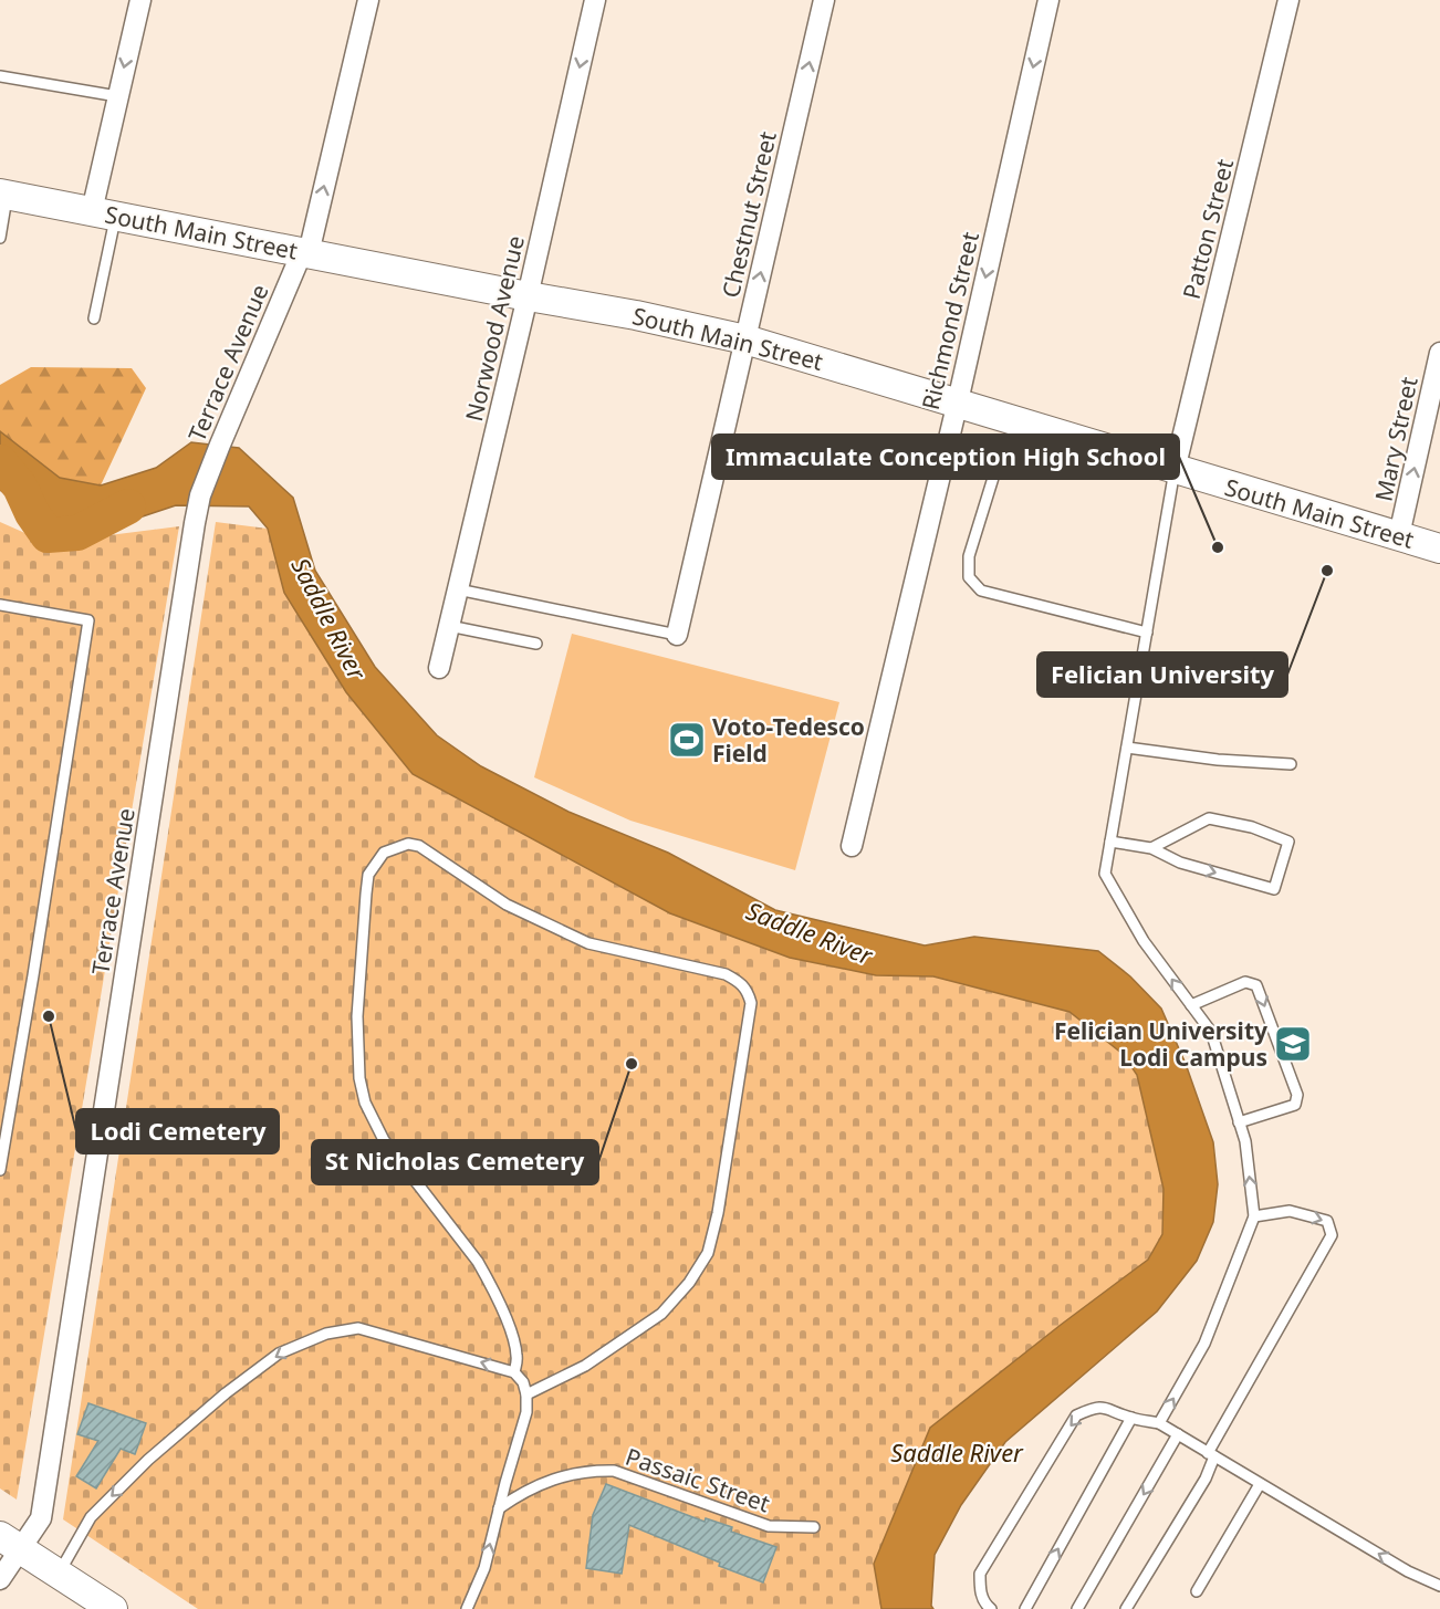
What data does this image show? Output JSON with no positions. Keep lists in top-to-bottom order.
{
  "streets": {
    "street": [
      "Chestnut Street",
      "Patton Street",
      "South Main Street",
      "Richmond Street",
      "Norwood Avenue",
      "Terrace Avenue",
      "Mary Street"
    ],
    "lane": ["Passaic Street"]
  },
  "crossings": [
    ["Chestnut Street", "South Main Street"],
    ["Patton Street", "South Main Street"],
    ["South Main Street", "Richmond Street"],
    ["South Main Street", "Norwood Avenue"],
    ["South Main Street", "Terrace Avenue"],
    ["South Main Street", "Mary Street"]
  ],
  "one_way": [
    "Chestnut Street",
    "Richmond Street",
    "Norwood Avenue",
    "Mary Street"
  ],
  "water": ["Saddle River"],
  "places": {
    "other": [
      "Immaculate Conception High School",
      "Felician University",
      "Lodi Cemetery",
      "St Nicholas Cemetery"
    ],
    "sports": ["Voto-Tedesco Field"],
    "school or university": ["Felician University Lodi Campus"]
  }
}
